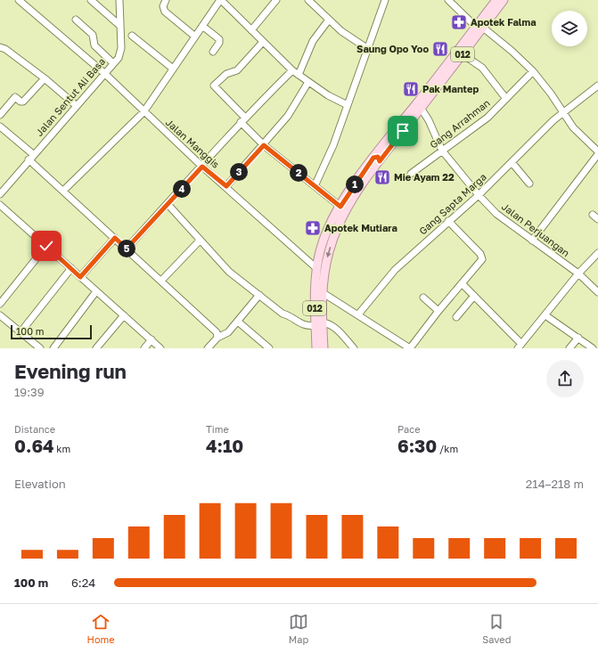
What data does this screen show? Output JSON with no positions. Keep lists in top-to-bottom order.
{
  "streets": {
    "main road": ["012"],
    "street": [
      "Jalan Sentut Ali Basa",
      "Gang Arrahman",
      "Jalan Manggis",
      "Gang Sapta Marga",
      "Jalan Perjuangan"
    ]
  },
  "crossings": [
    ["012", "Jalan Manggis"],
    ["012", "Jalan Perjuangan"],
    ["Jalan Sentut Ali Basa", "Jalan Manggis"],
    ["Gang Arrahman", "Jalan Perjuangan"],
    ["Gang Sapta Marga", "Jalan Perjuangan"]
  ],
  "places": {
    "pharmacy": ["Apotek Falma", "Apotek Mutiara"],
    "restaurant": ["Saung Opo Yoo", "Pak Mantep", "Mie Ayam 22"]
  },
  "scale_bar": "100 m",
  "page": {
    "pins": [
      "3",
      "2",
      "1",
      "4",
      "5"
    ],
    "scale": "100 m",
    "heading": ["Evening run", "19:39"],
    "stats": [
      ["Distance", "0.64 km"],
      ["Time", "4:10"],
      ["Pace", "6:30 /km"]
    ],
    "chart": ["Elevation", "214–218 m"],
    "list": [
      {
        "name": "100 m",
        "note": "6:24"
      }
    ],
    "tabs": ["Home", "Map", "Saved"]
  }
}
